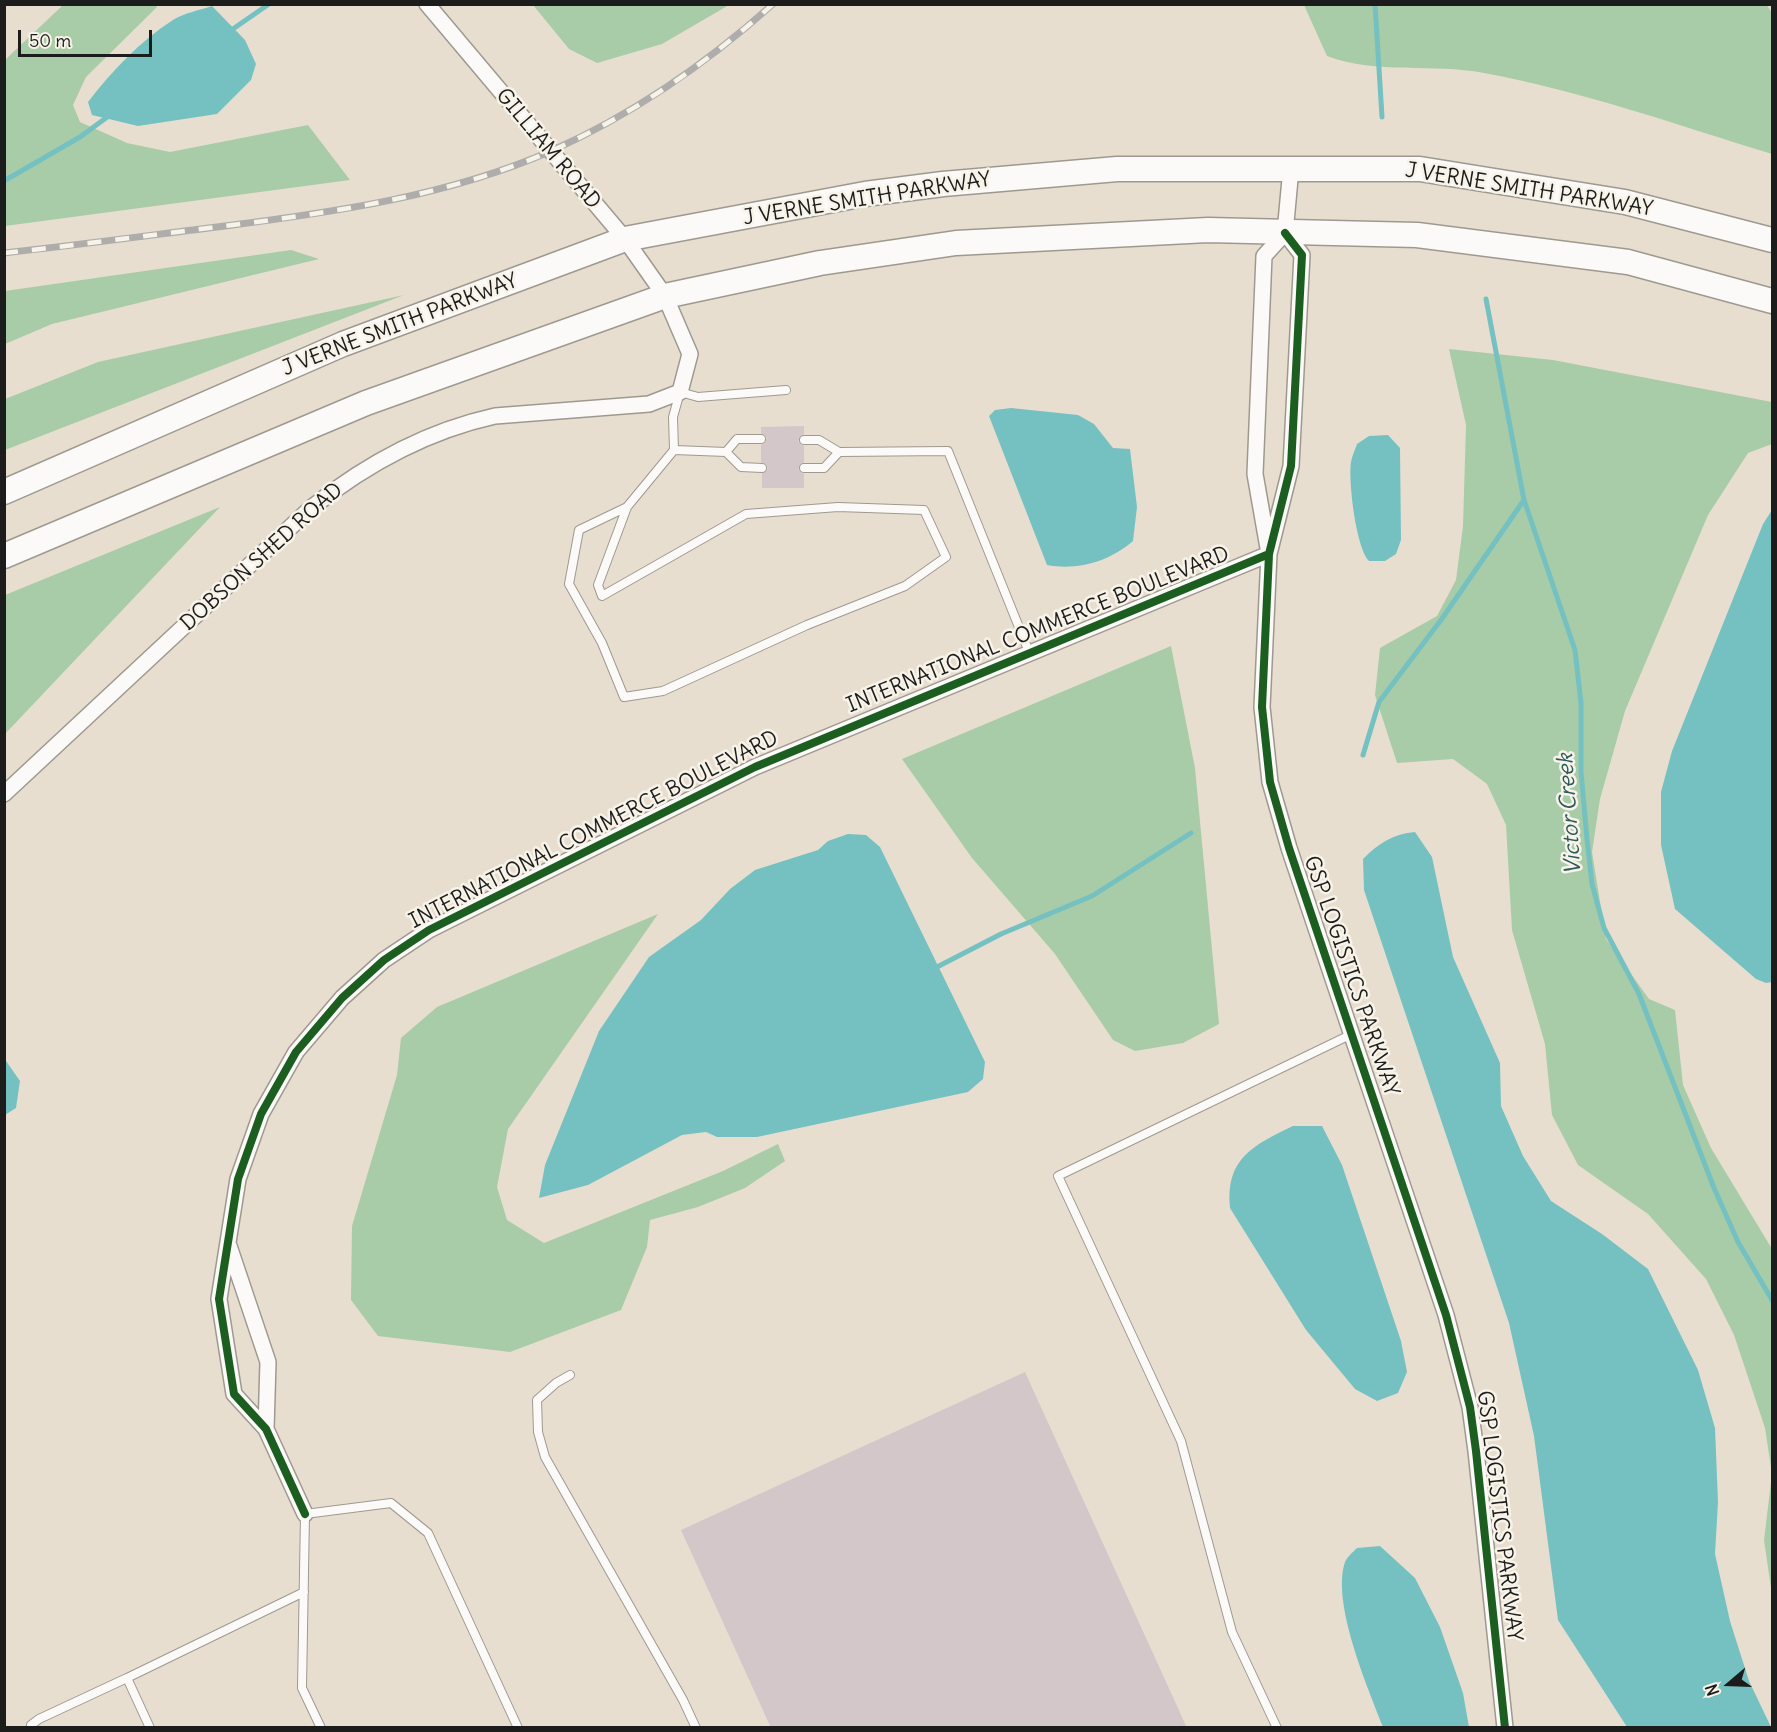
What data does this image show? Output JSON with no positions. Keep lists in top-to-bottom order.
{
  "streets": {
    "main road": ["J VERNE SMITH PARKWAY"],
    "street": [
      "GILLIAM ROAD",
      "DOBSON SHED ROAD",
      "INTERNATIONAL COMMERCE BOULEVARD",
      "GSP LOGISTICS PARKWAY"
    ]
  },
  "crossings": [
    ["GILLIAM ROAD", "J VERNE SMITH PARKWAY"],
    ["INTERNATIONAL COMMERCE BOULEVARD", "GSP LOGISTICS PARKWAY"]
  ],
  "water": ["Victor Creek"],
  "scale_bar": "50 m",
  "north": "left"
}
